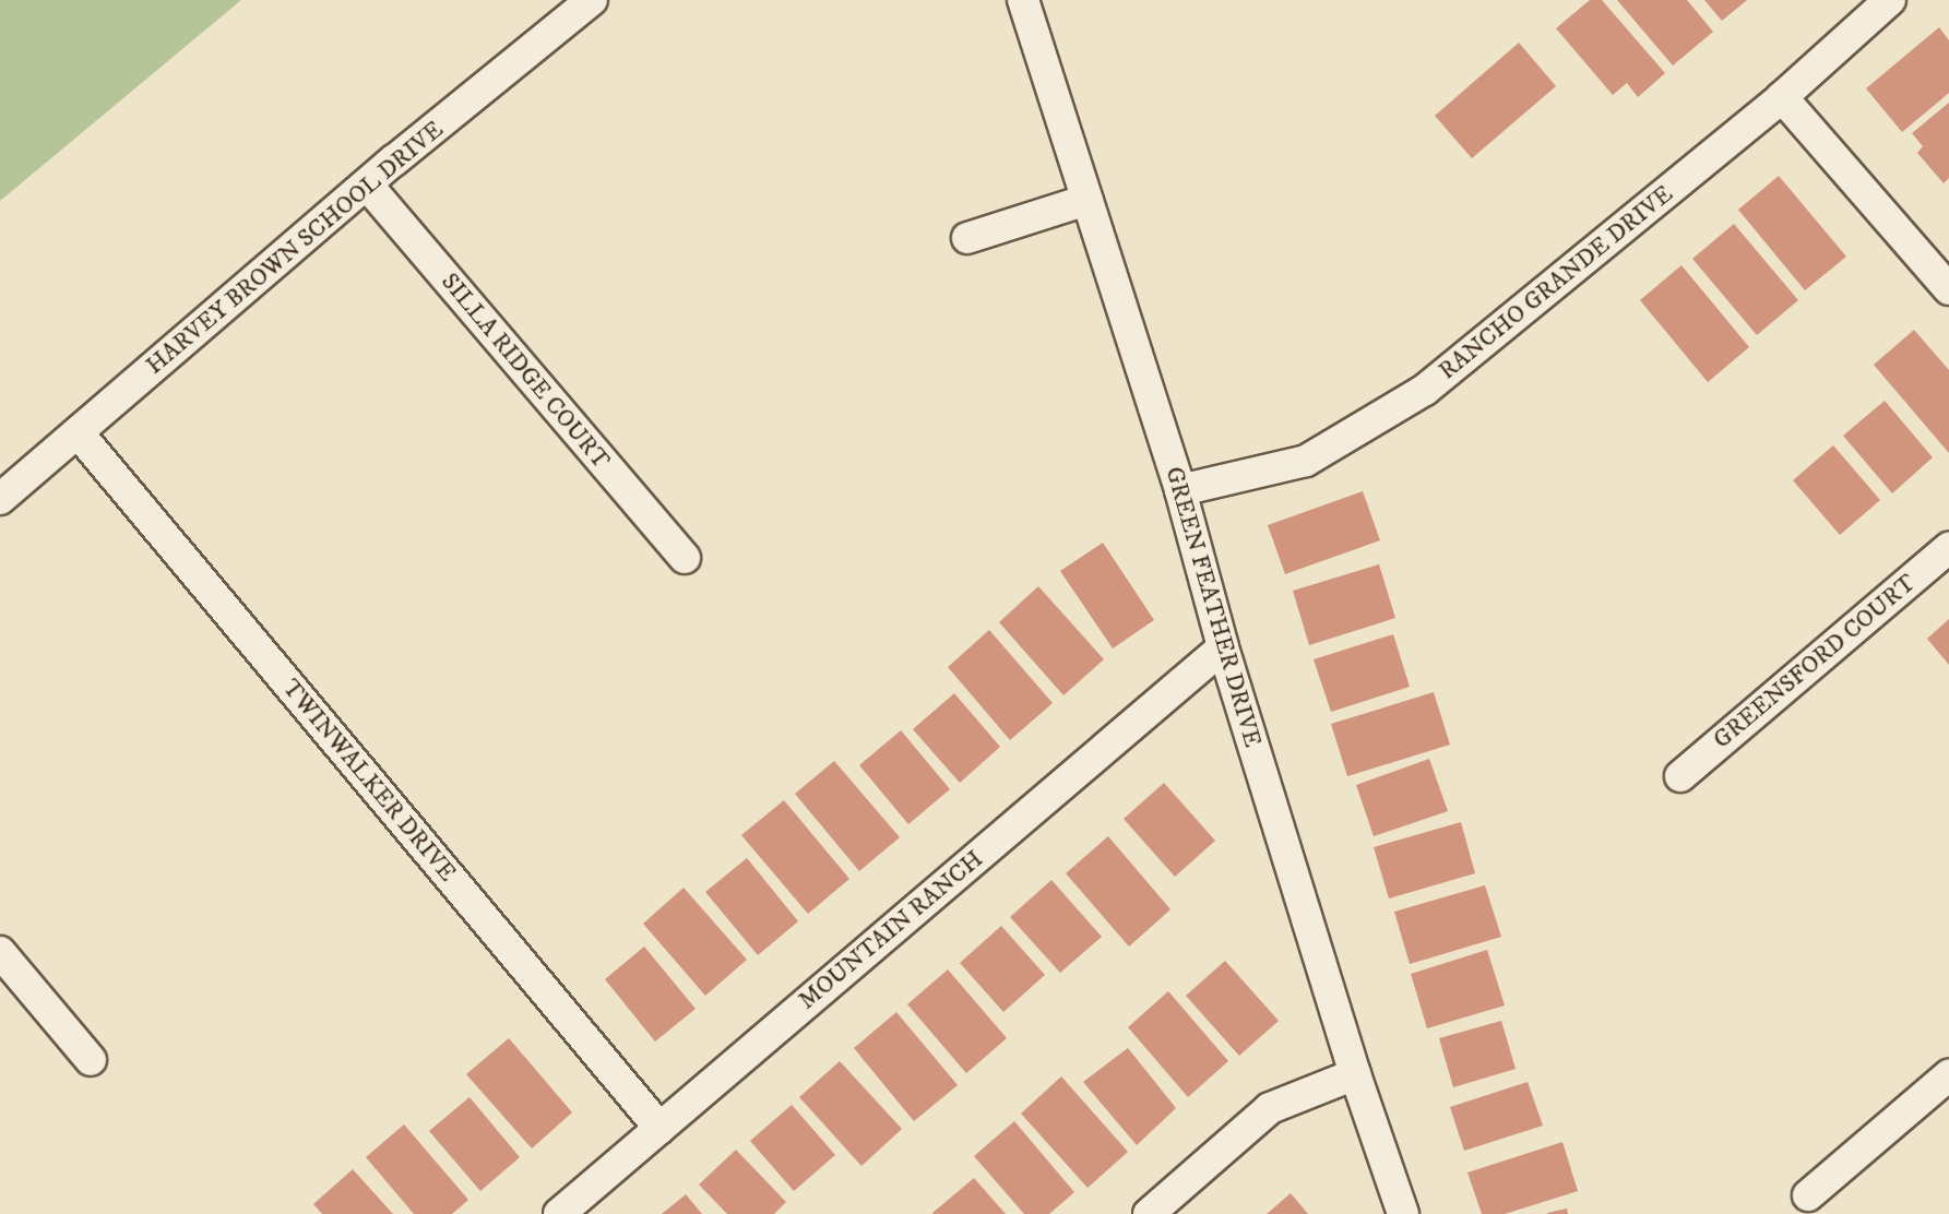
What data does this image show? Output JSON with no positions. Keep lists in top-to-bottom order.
{
  "streets": {
    "street": [
      "HARVEY BROWN SCHOOL DRIVE",
      "RANCHO GRANDE DRIVE",
      "SILLA RIDGE COURT",
      "GREEN FEATHER DRIVE",
      "GREENSFORD COURT",
      "TWINWALKER DRIVE",
      "MOUNTAIN RANCH"
    ]
  },
  "crossings": [
    ["HARVEY BROWN SCHOOL DRIVE", "SILLA RIDGE COURT"],
    ["HARVEY BROWN SCHOOL DRIVE", "TWINWALKER DRIVE"],
    ["RANCHO GRANDE DRIVE", "GREEN FEATHER DRIVE"],
    ["GREEN FEATHER DRIVE", "MOUNTAIN RANCH"],
    ["TWINWALKER DRIVE", "MOUNTAIN RANCH"]
  ]
}
